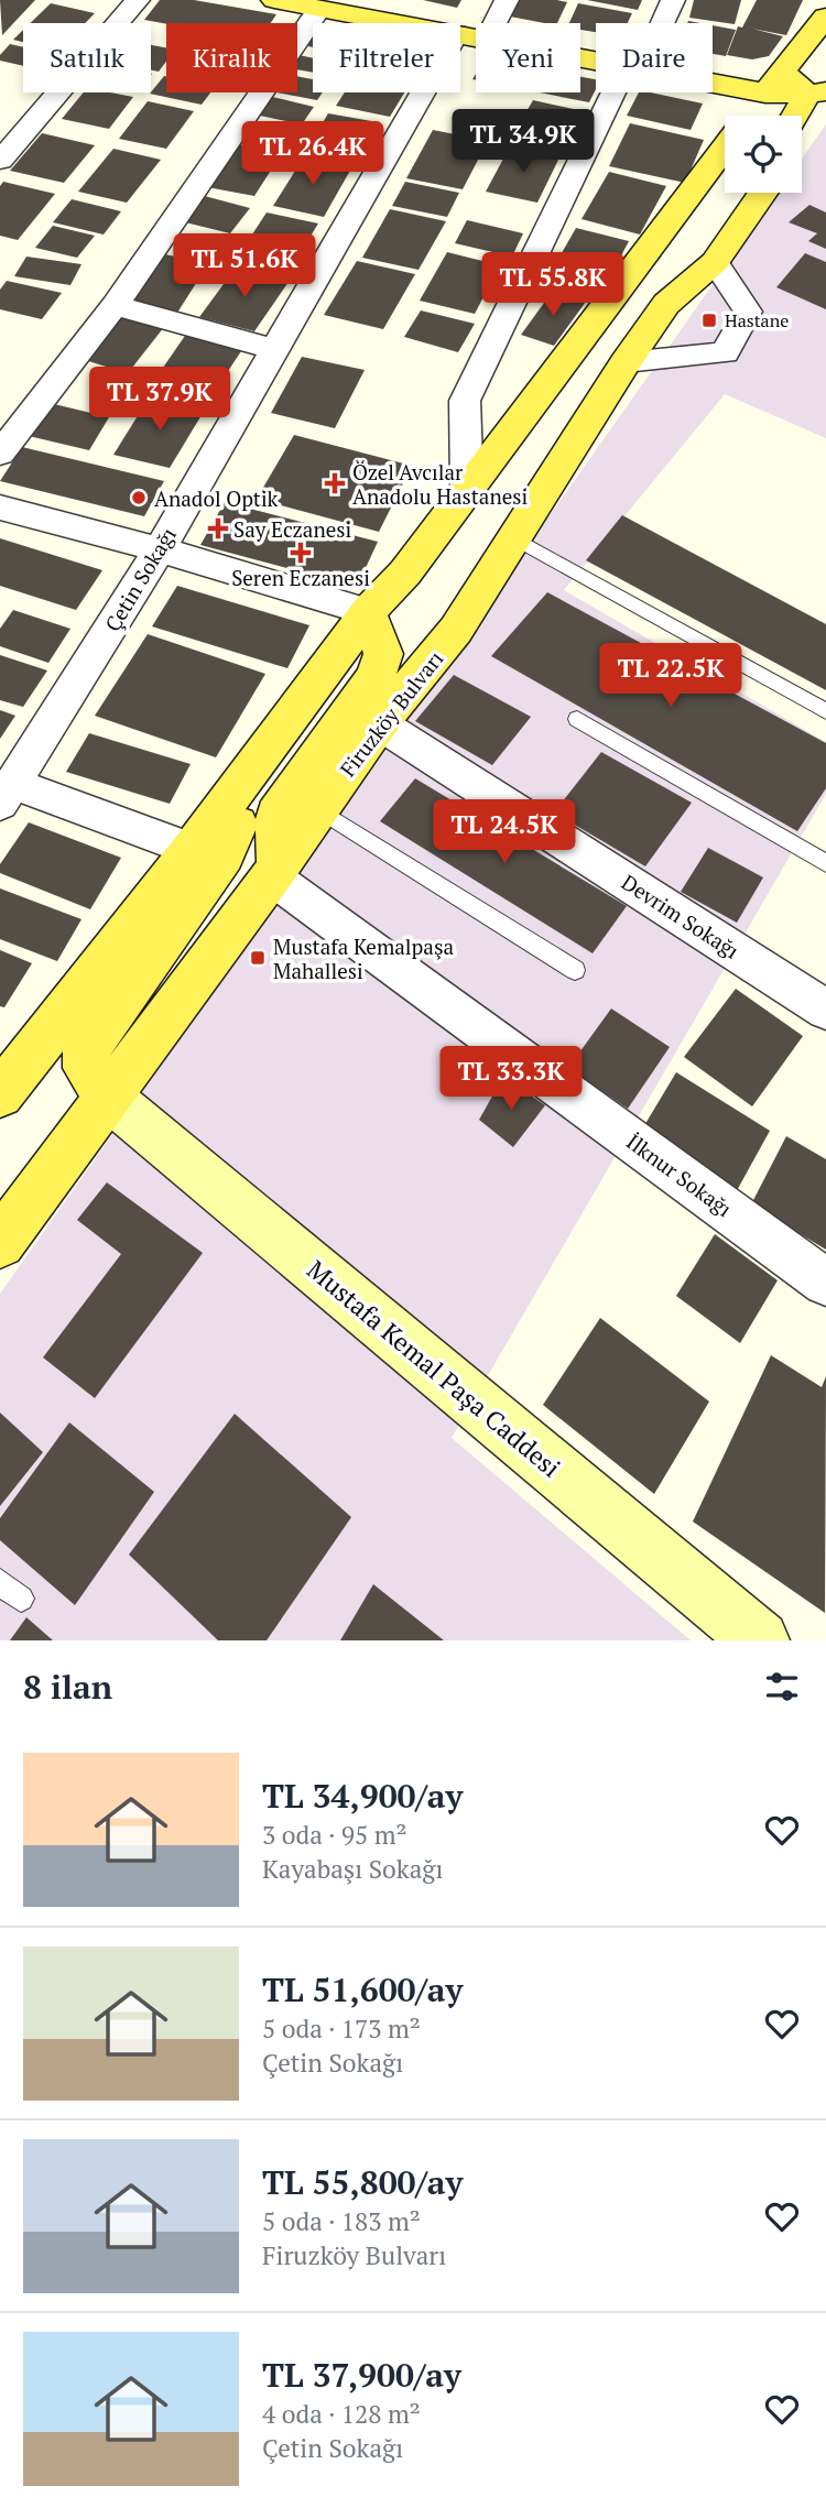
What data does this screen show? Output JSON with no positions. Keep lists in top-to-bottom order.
{
  "streets": {
    "main road": ["Firuzköy Bulvarı"],
    "street": [
      "Çetin Sokağı",
      "Devrim Sokağı",
      "İlknur Sokağı",
      "Mustafa Kemal Paşa Caddesi"
    ]
  },
  "crossings": [
    ["Firuzköy Bulvarı", "Devrim Sokağı"],
    ["Firuzköy Bulvarı", "İlknur Sokağı"],
    ["Firuzköy Bulvarı", "Mustafa Kemal Paşa Caddesi"]
  ],
  "places": {
    "transit": ["Hastane", "Mustafa Kemalpaşa Mahallesi"],
    "health": ["Özel Avcılar Anadolu Hastanesi", "Say Eczanesi", "Seren Eczanesi"],
    "other": ["Anadol Optik"]
  },
  "page": {
    "chip": [
      "Satılık",
      "Kiralık",
      "Filtreler",
      "Yeni",
      "Daire"
    ],
    "price": [
      "TL 34.9K",
      "TL 26.4K",
      "TL 51.6K",
      "TL 55.8K",
      "TL 37.9K",
      "TL 22.5K",
      "TL 24.5K",
      "TL 33.3K"
    ],
    "heading": "8 ilan",
    "list": [
      {
        "name": "TL 34,900/ay",
        "note": "3 oda · 95 m² · Kayabaşı Sokağı"
      },
      {
        "name": "TL 51,600/ay",
        "note": "5 oda · 173 m² · Çetin Sokağı"
      },
      {
        "name": "TL 55,800/ay",
        "note": "5 oda · 183 m² · Firuzköy Bulvarı"
      },
      {
        "name": "TL 37,900/ay",
        "note": "4 oda · 128 m² · Çetin Sokağı"
      }
    ]
  }
}
